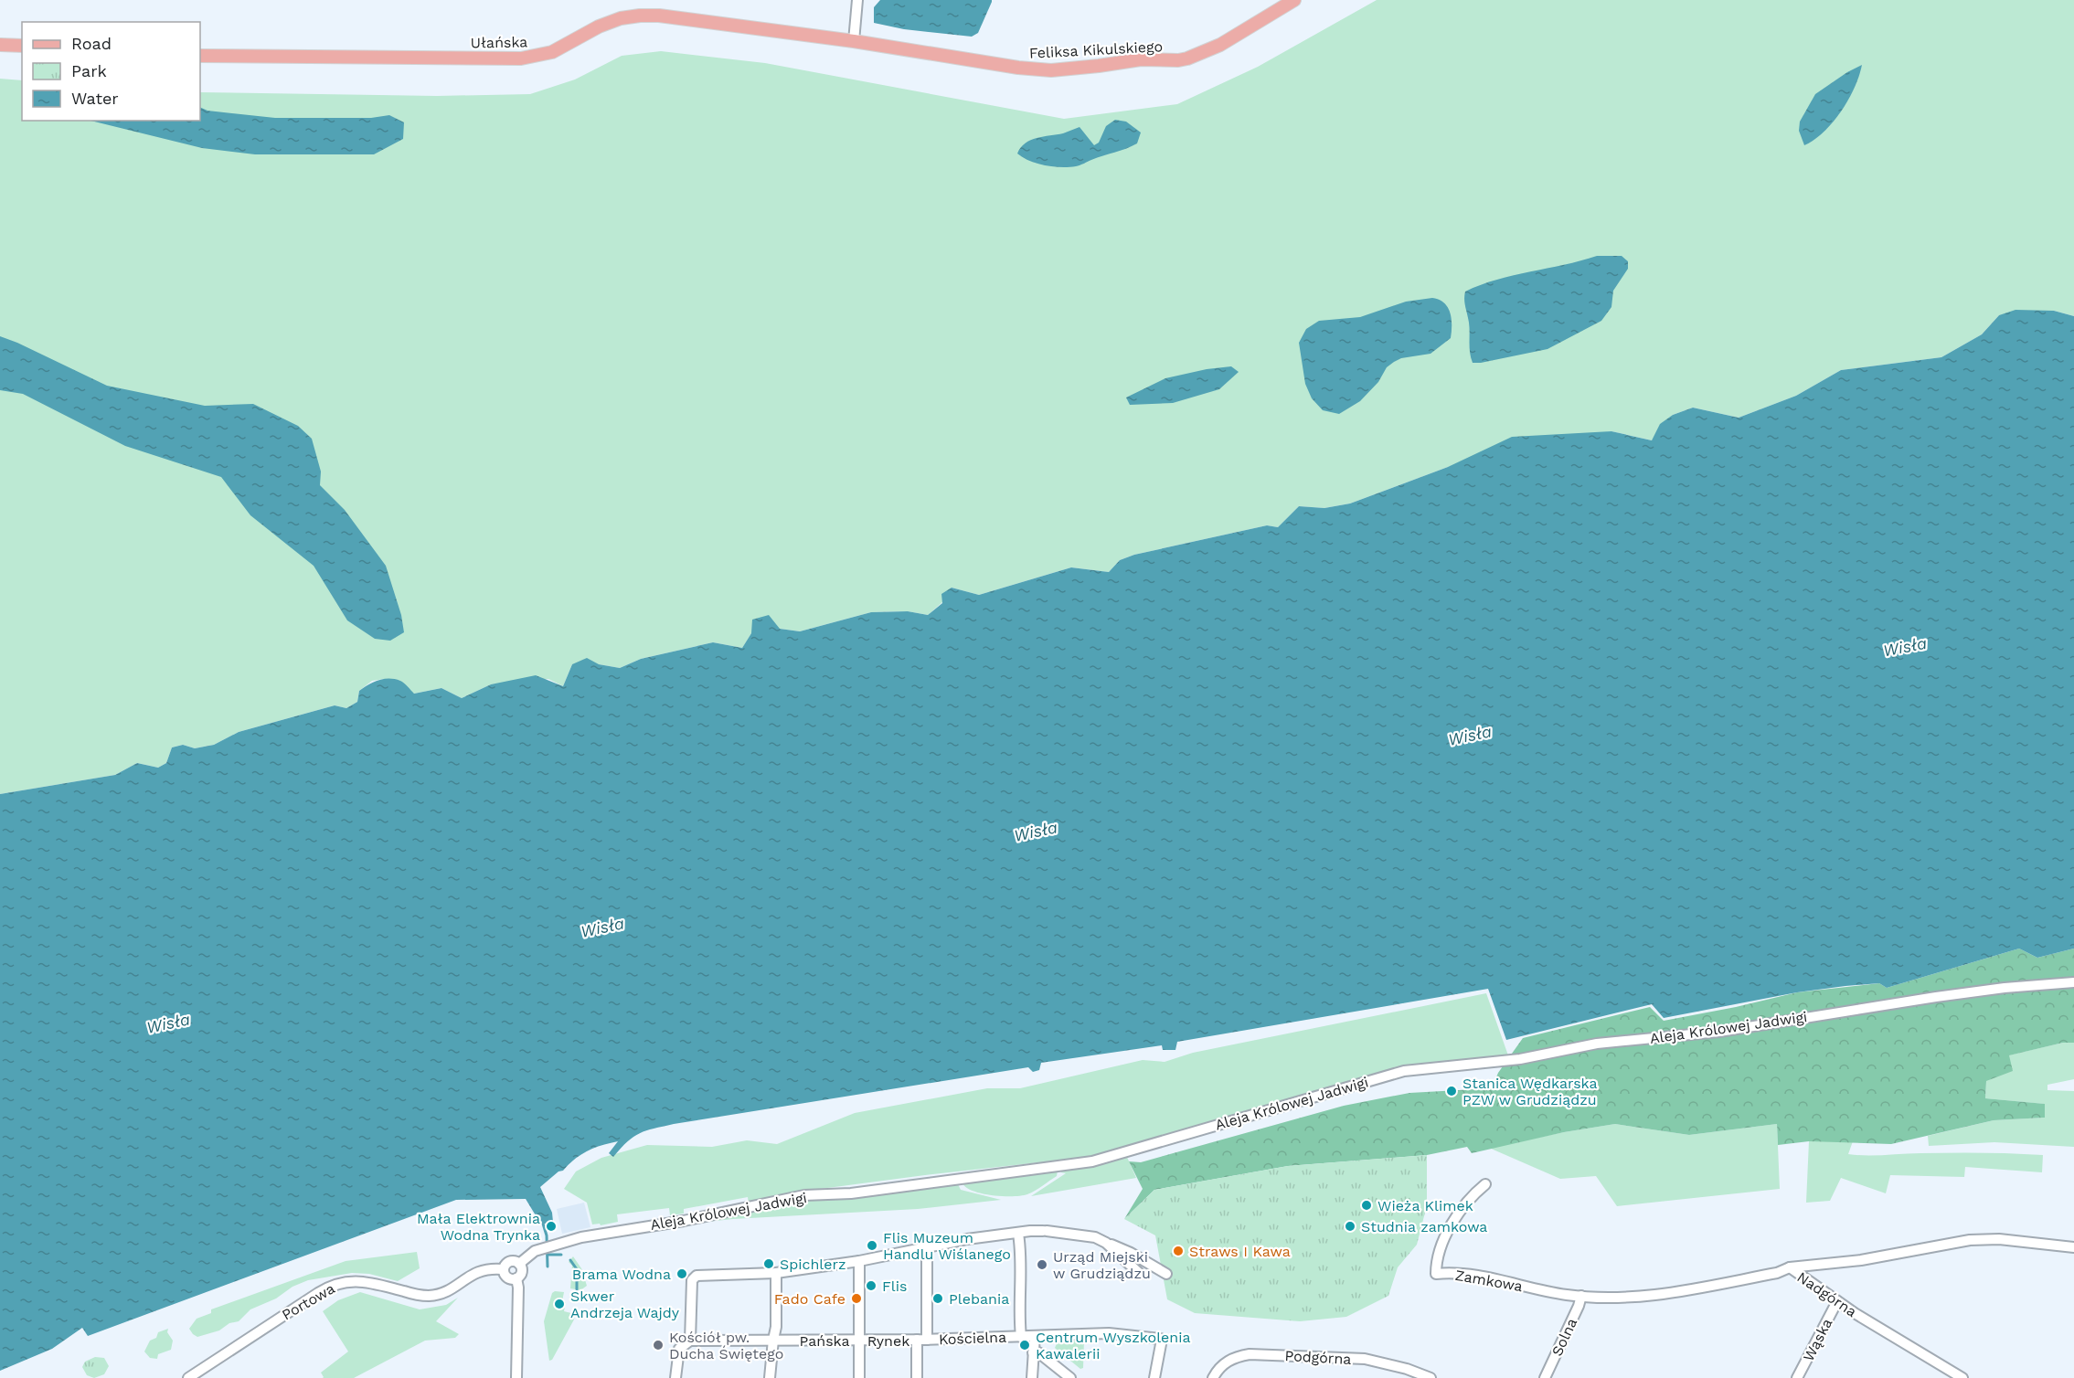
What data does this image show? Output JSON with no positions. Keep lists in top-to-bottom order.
{
  "streets": {
    "main road": ["Ułańska", "Feliksa Kikulskiego"],
    "street": [
      "Aleja Królowej Jadwigi",
      "Zamkowa",
      "Nadgórna",
      "Portowa",
      "Solna",
      "Kościelna",
      "Wąska",
      "Pańska",
      "Rynek",
      "Podgórna"
    ]
  },
  "crossings": [
    ["Ułańska", "Feliksa Kikulskiego"],
    ["Aleja Królowej Jadwigi", "Portowa"],
    ["Zamkowa", "Nadgórna"],
    ["Zamkowa", "Solna"],
    ["Nadgórna", "Solna"],
    ["Nadgórna", "Wąska"],
    ["Kościelna", "Rynek"],
    ["Pańska", "Rynek"]
  ],
  "water": ["Wisła"],
  "places": [
    "Stanica Wędkarska PZW w Grudziądzu",
    "Wieża Klimek",
    "Mała Elektrownia Wodna Trynka",
    "Studnia zamkowa",
    "Flis Muzeum Handlu Wiślanego",
    "Straws I Kawa",
    "Spichlerz",
    "Urząd Miejski w Grudziądzu",
    "Brama Wodna",
    "Flis",
    "Fado Cafe",
    "Plebania",
    "Skwer Andrzeja Wajdy",
    "Kościół pw. Ducha Świętego",
    "Centrum Wyszkolenia Kawalerii"
  ],
  "legend": ["Road", "Park", "Water"]
}
